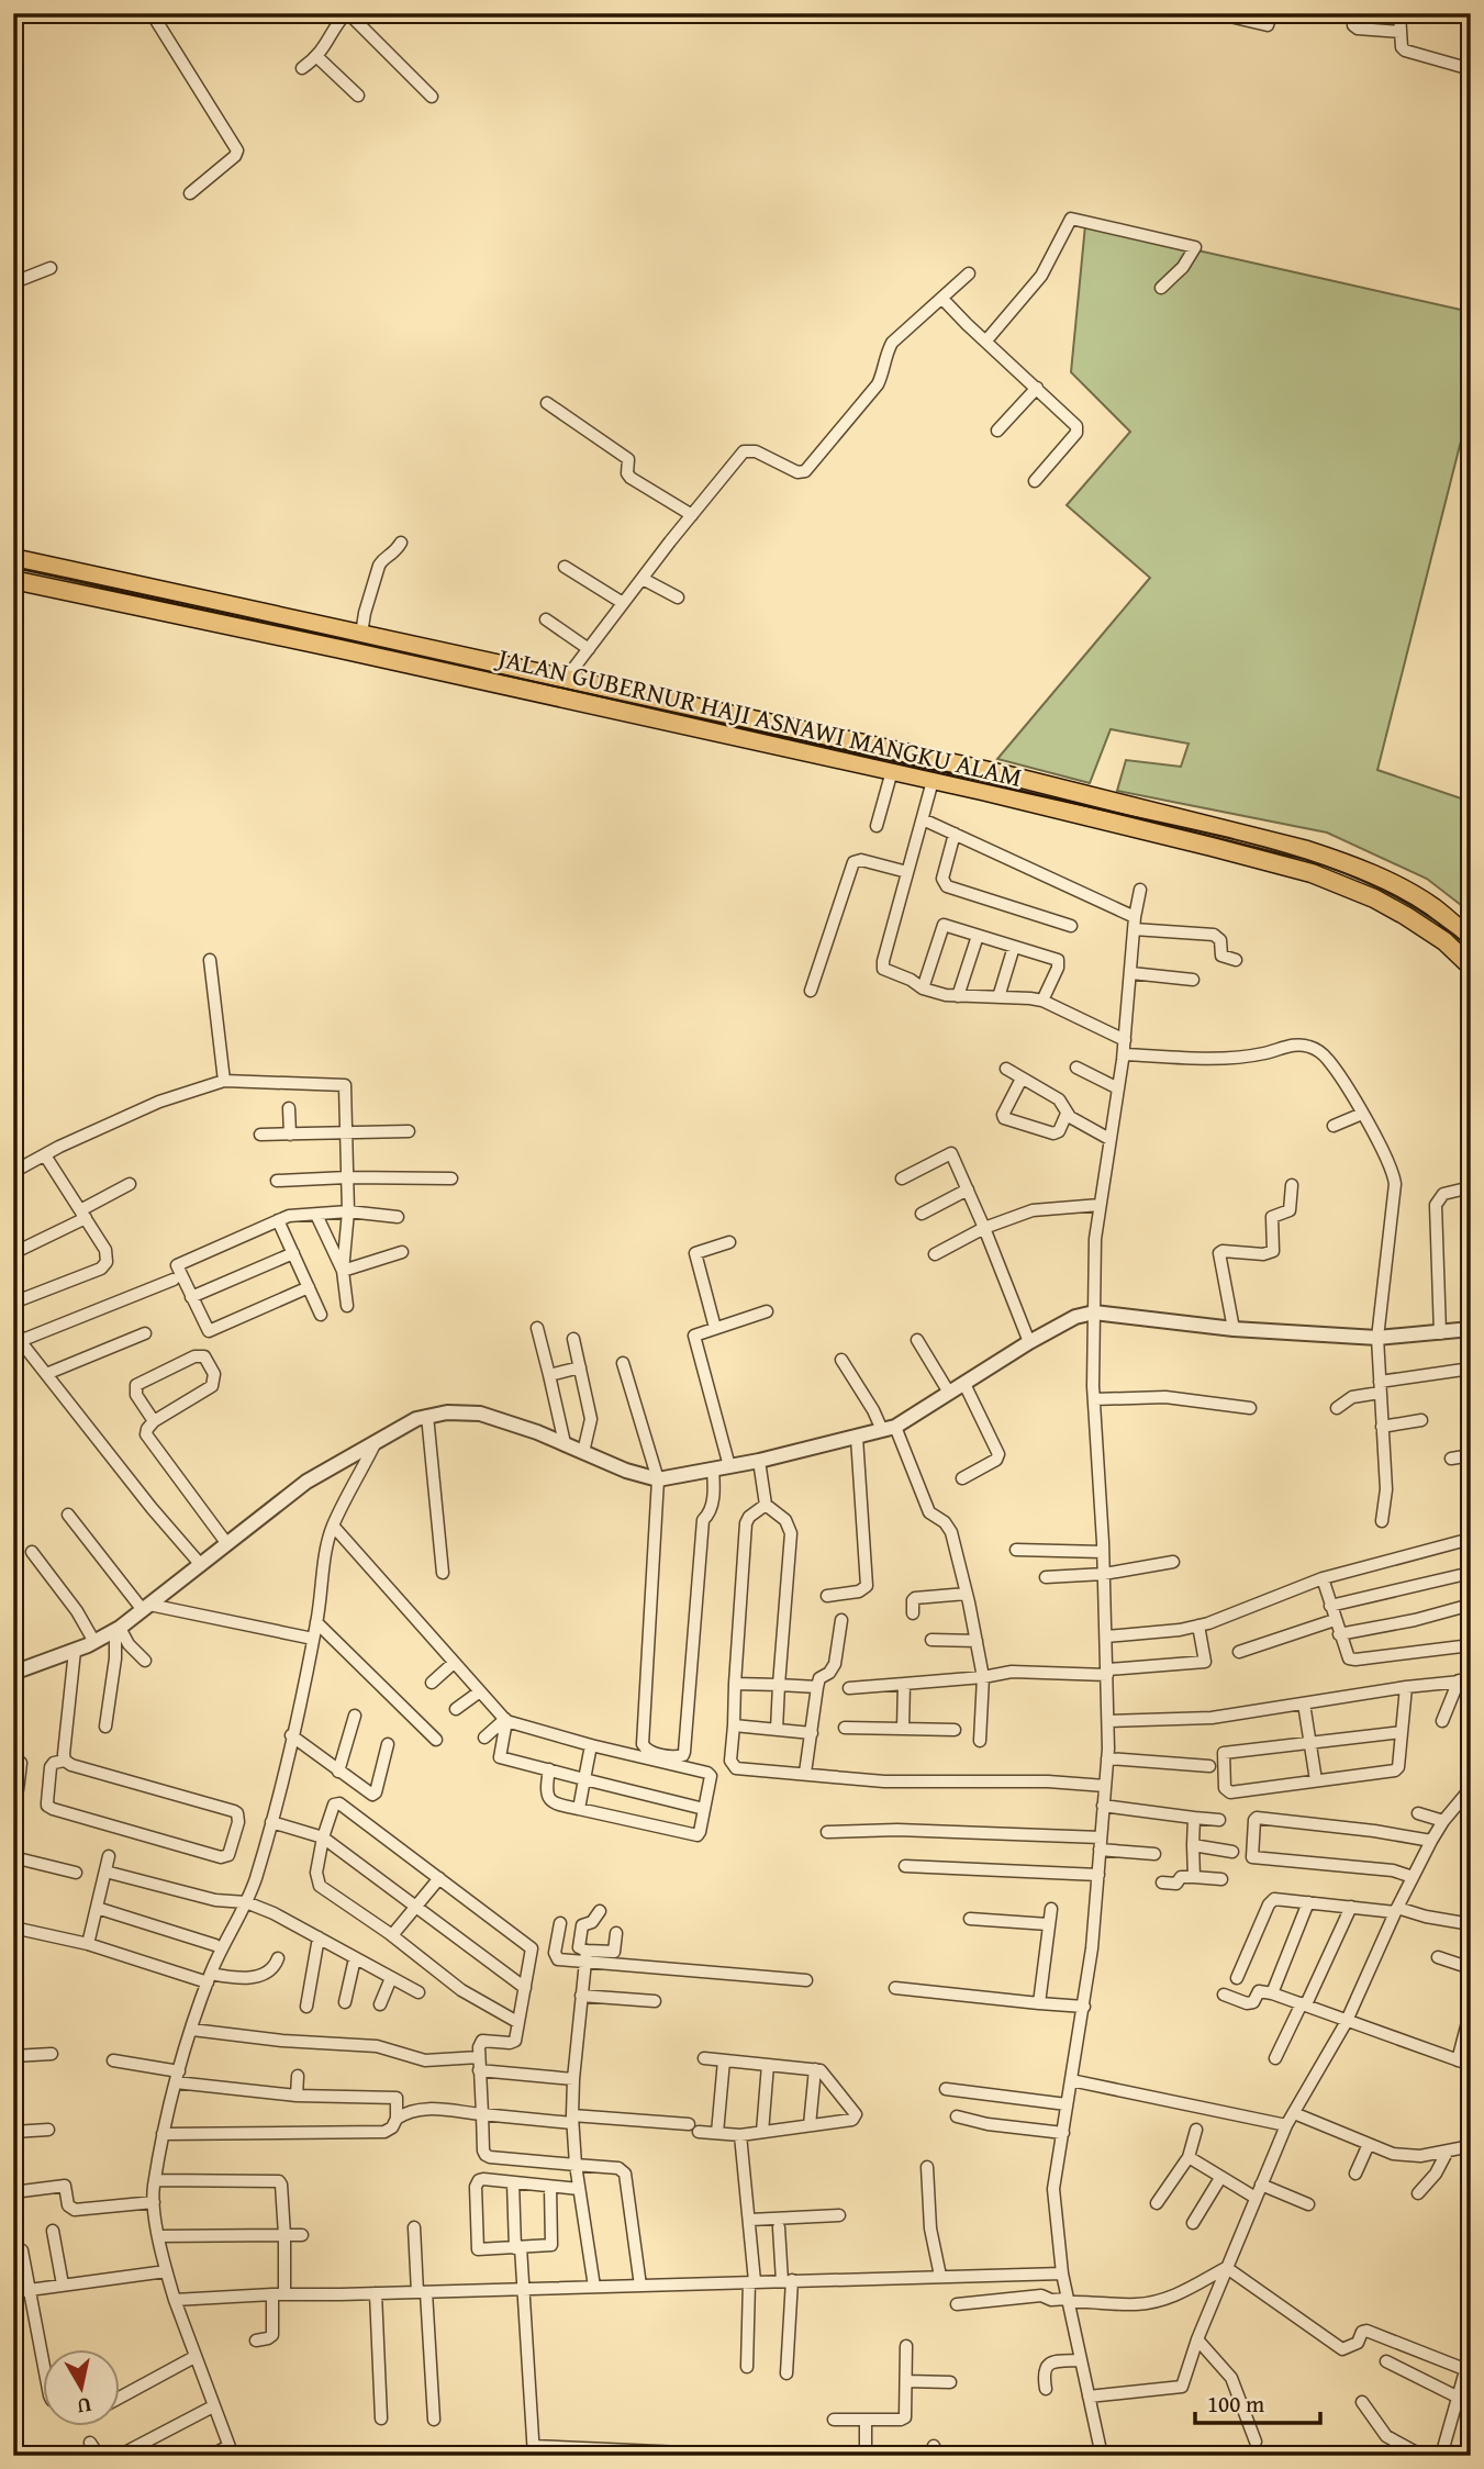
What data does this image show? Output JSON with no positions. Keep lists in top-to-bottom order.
{
  "streets": {
    "highway": ["JALAN GUBERNUR HAJI ASNAWI MANGKU ALAM"]
  },
  "scale_bar": "100 m",
  "north": "bottom"
}
